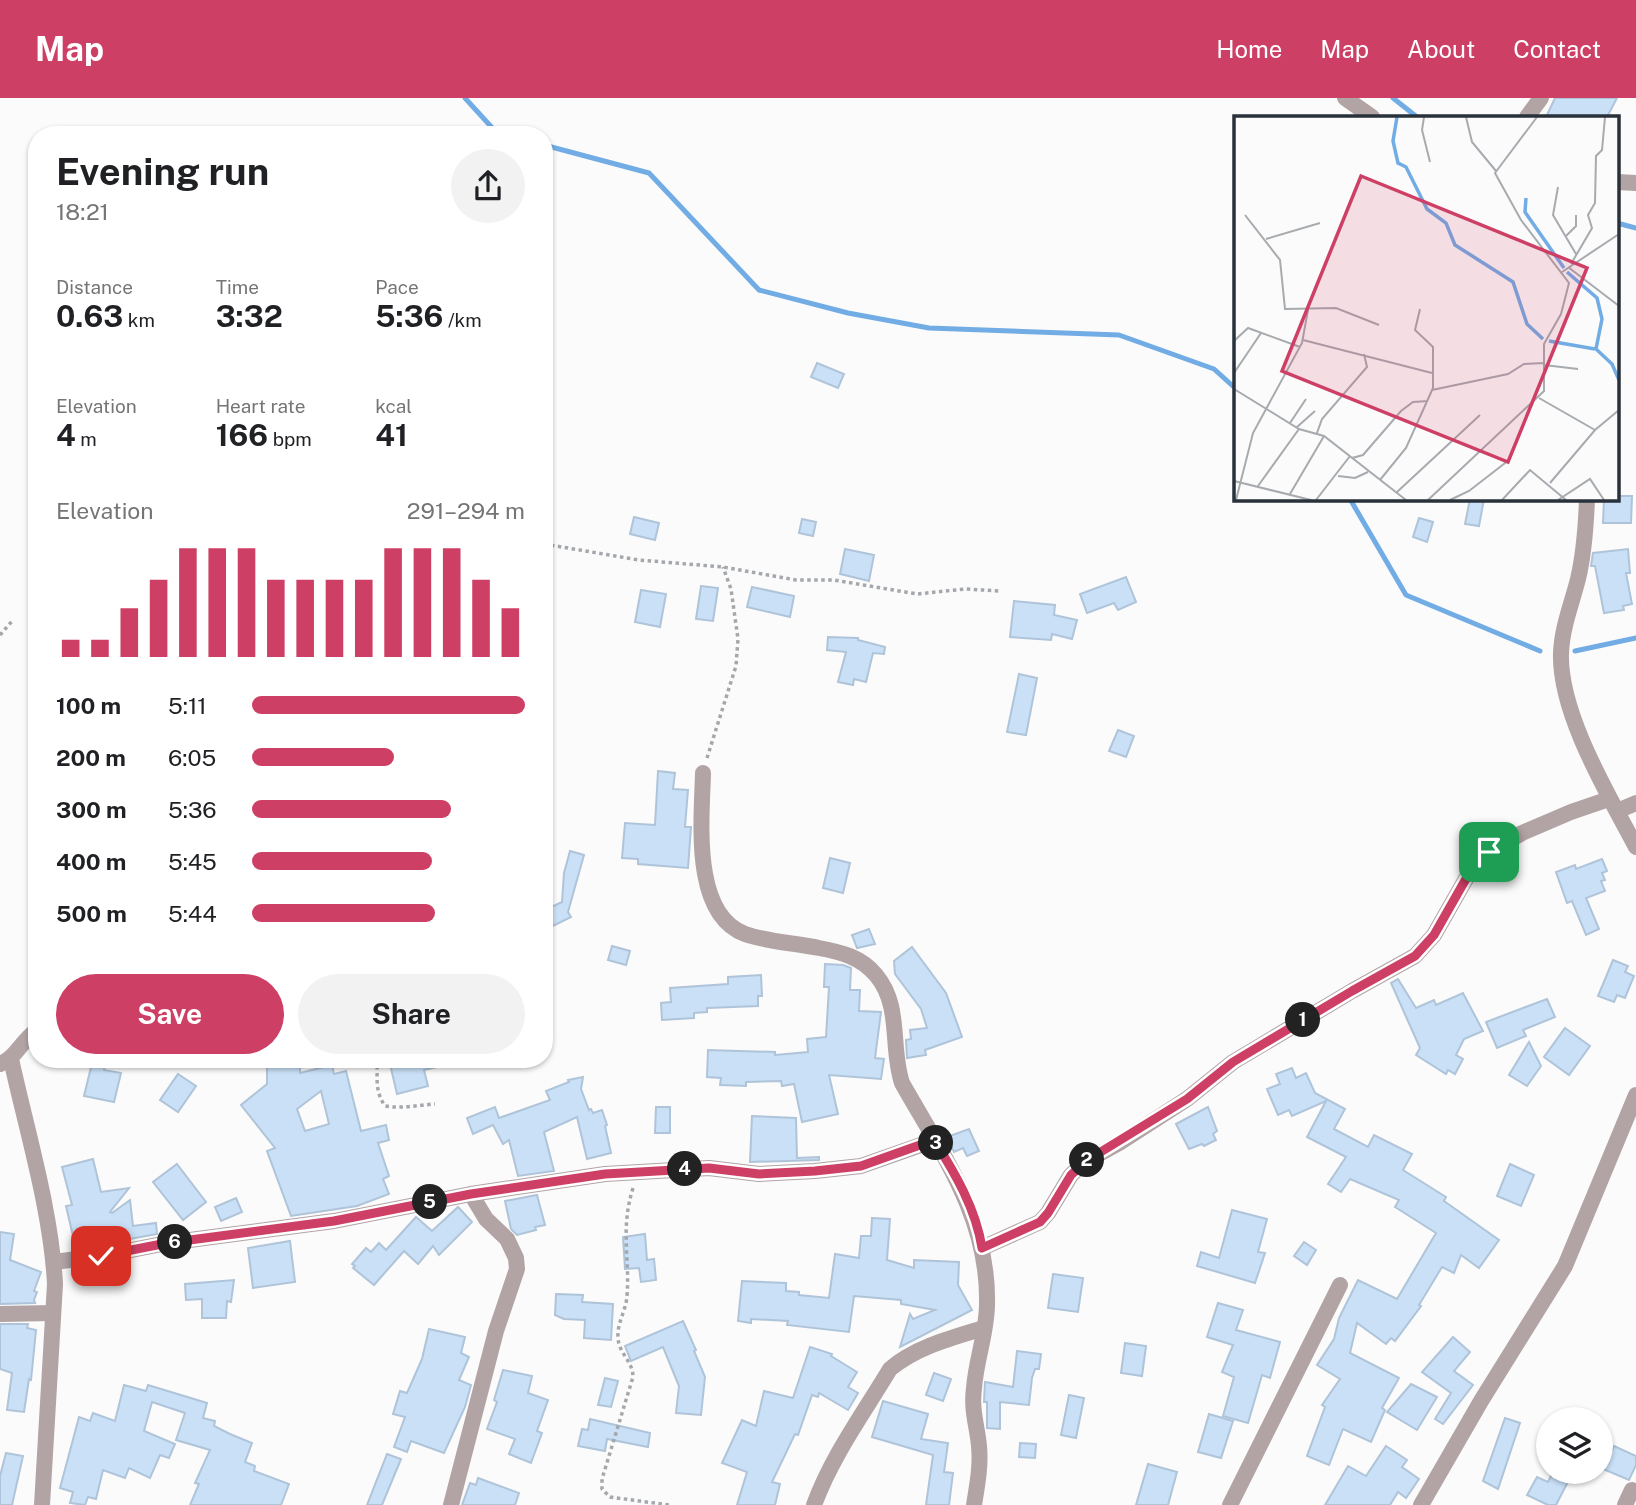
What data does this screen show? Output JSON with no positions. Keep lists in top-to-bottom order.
{
  "page": {
    "header": "Map",
    "nav": [
      "Home",
      "Map",
      "About",
      "Contact"
    ],
    "heading": ["Evening run", "18:21"],
    "stats": [
      ["Distance", "0.63 km"],
      ["Time", "3:32"],
      ["Pace", "5:36 /km"],
      ["Elevation", "4 m"],
      ["Heart rate", "166 bpm"],
      ["kcal", "41"]
    ],
    "chart": ["Elevation", "291–294 m"],
    "list": [
      {
        "name": "100 m",
        "note": "5:11"
      },
      {
        "name": "200 m",
        "note": "6:05"
      },
      {
        "name": "300 m",
        "note": "5:36"
      },
      {
        "name": "400 m",
        "note": "5:45"
      },
      {
        "name": "500 m",
        "note": "5:44"
      }
    ],
    "buttons": ["Save", "Share"],
    "pins": [
      "1",
      "3",
      "2",
      "4",
      "5",
      "6"
    ]
  }
}
